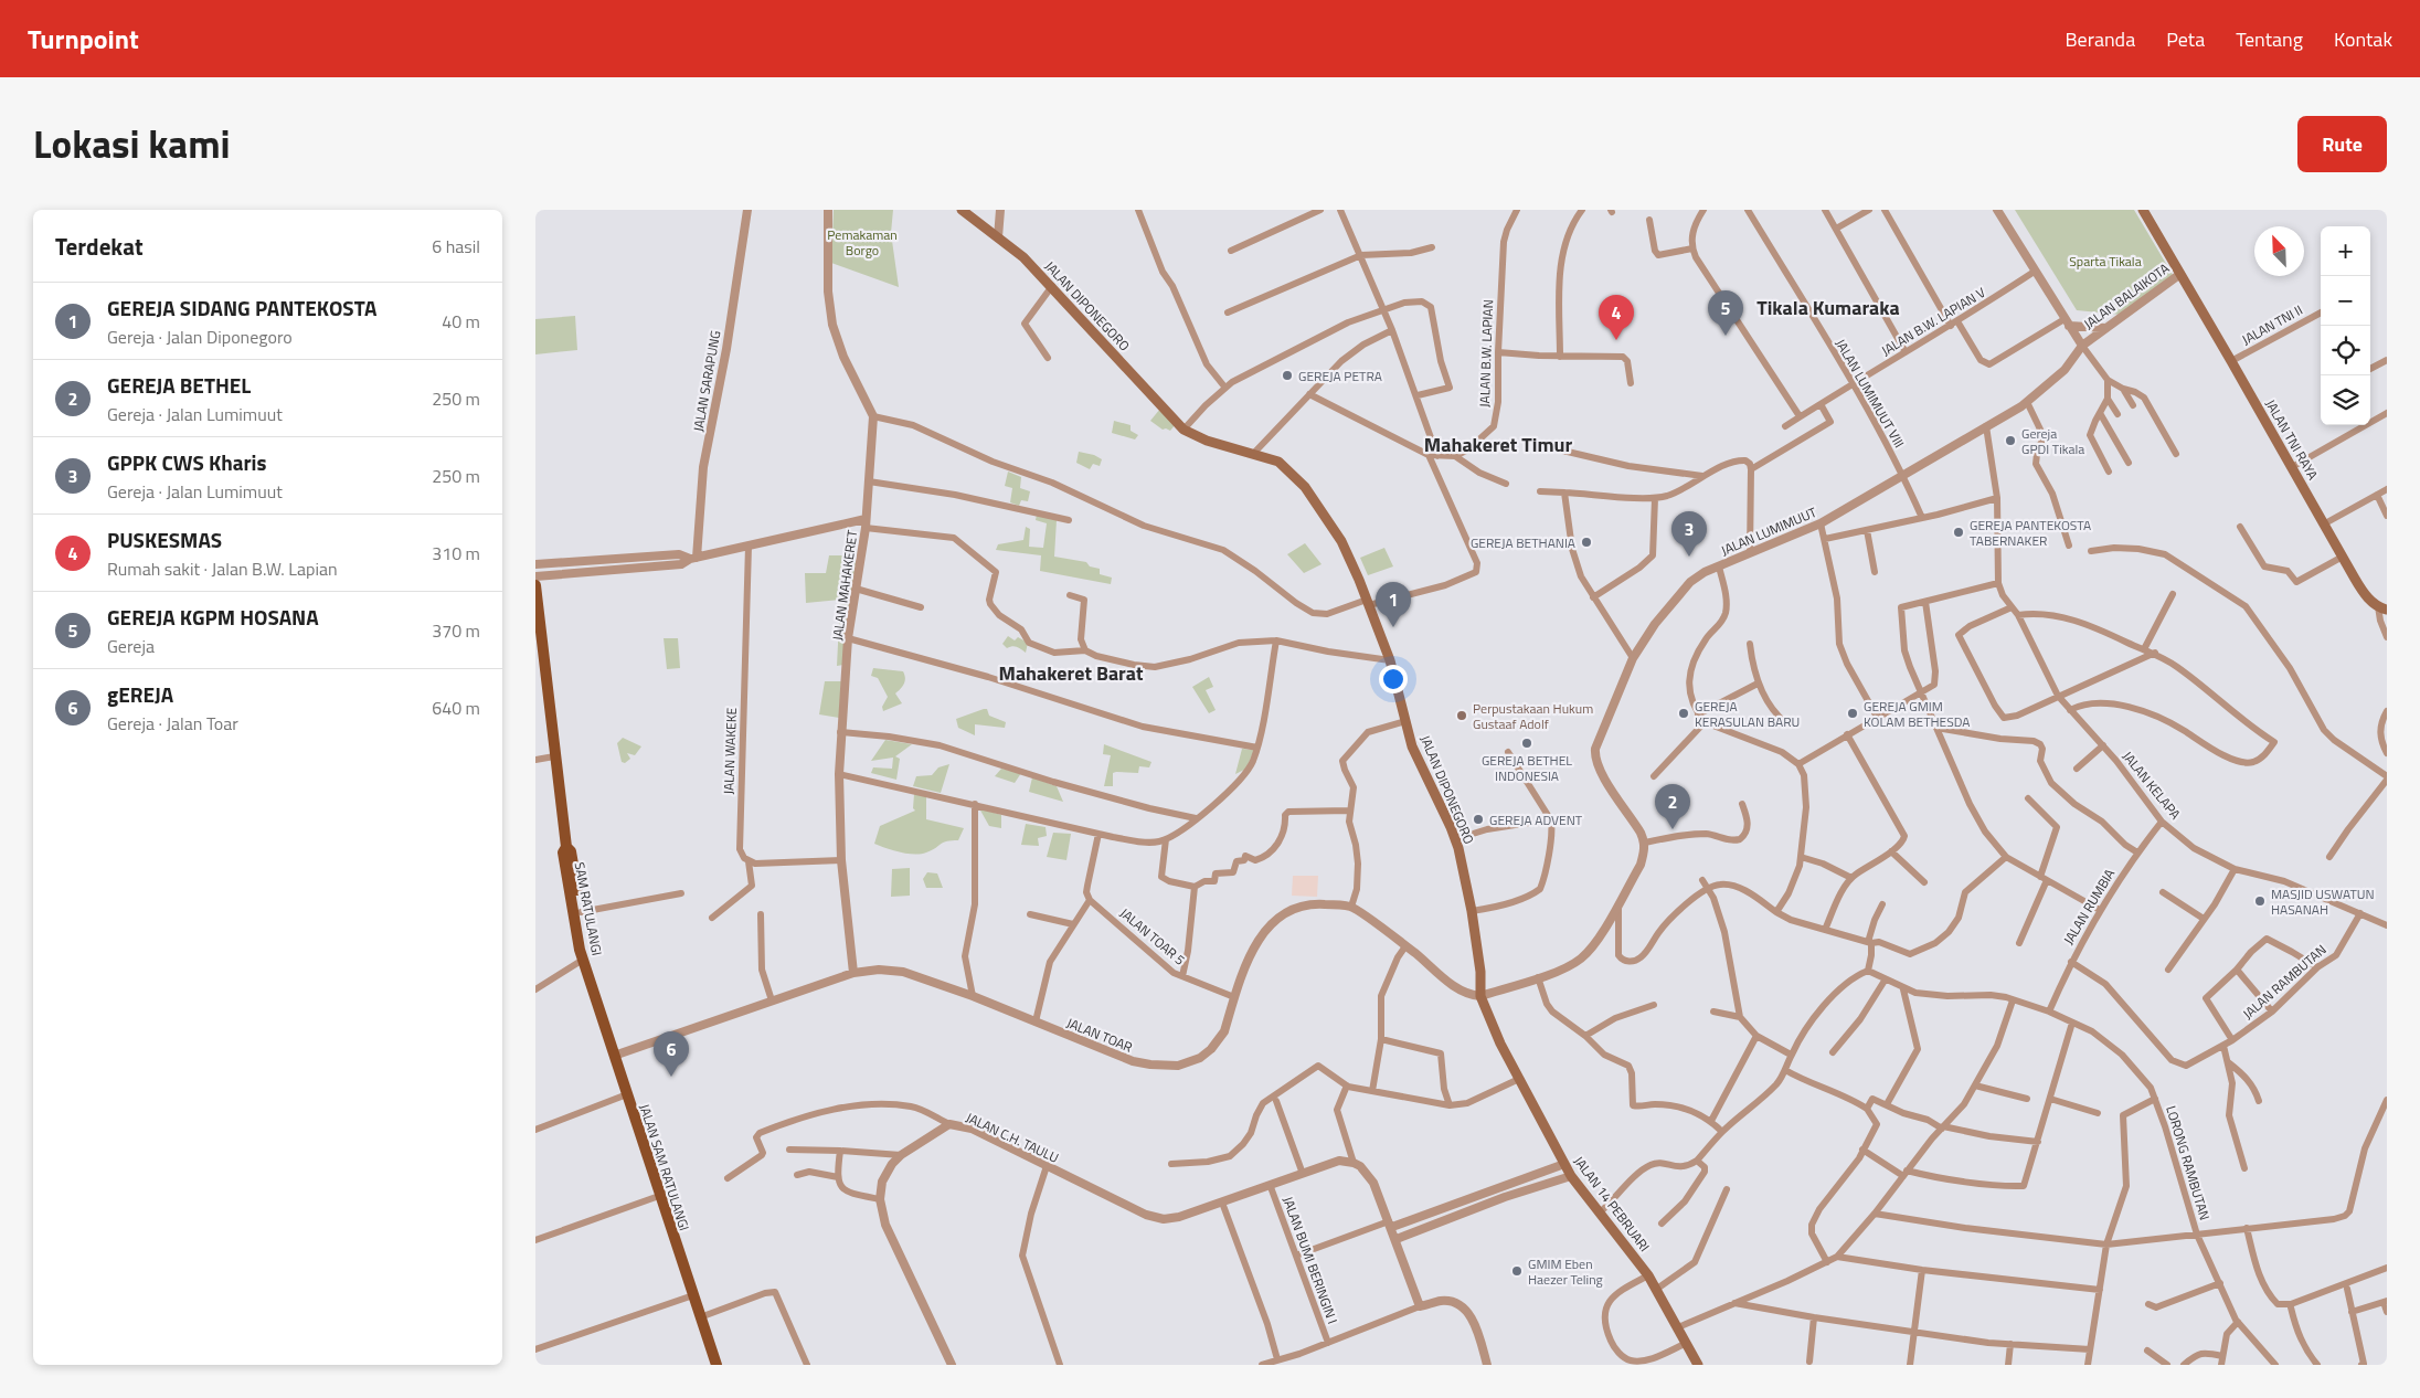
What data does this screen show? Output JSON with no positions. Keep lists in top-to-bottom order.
{
  "streets": {
    "main road": [
      "JALAN BALAIKOTA",
      "JALAN DIPONEGORO",
      "JALAN TNI RAYA",
      "SAM RATULANGI",
      "JALAN SAM RATULANGI",
      "JALAN 14 PEBRUARI"
    ],
    "street": [
      "JALAN B.W. LAPIAN V",
      "JALAN TNI II",
      "JALAN B.W. LAPIAN",
      "JALAN SARAPUNG",
      "JALAN LUMIMUUT VIII",
      "JALAN LUMIMUUT",
      "JALAN MAHAKERET",
      "JALAN WAKEKE",
      "JALAN KELAPA",
      "JALAN RUMBIA",
      "JALAN TOAR 5",
      "JALAN RAMBUTAN",
      "JALAN TOAR",
      "JALAN C.H. TAULU",
      "LORONG RAMBUTAN",
      "JALAN BUMI BERINGIN I"
    ]
  },
  "crossings": [
    ["JALAN BALAIKOTA", "JALAN TNI RAYA"],
    ["JALAN BALAIKOTA", "JALAN LUMIMUUT"],
    ["JALAN DIPONEGORO", "JALAN 14 PEBRUARI"],
    ["JALAN B.W. LAPIAN V", "JALAN LUMIMUUT VIII"],
    ["JALAN TNI II", "JALAN TNI RAYA"],
    ["JALAN LUMIMUUT VIII", "JALAN LUMIMUUT"],
    ["JALAN MAHAKERET", "JALAN TOAR"],
    ["JALAN KELAPA", "JALAN RUMBIA"],
    ["JALAN KELAPA", "JALAN RAMBUTAN"],
    ["JALAN RUMBIA", "JALAN RAMBUTAN"],
    ["JALAN RUMBIA", "LORONG RAMBUTAN"],
    ["SAM RATULANGI", "JALAN SAM RATULANGI"],
    ["JALAN TOAR 5", "JALAN TOAR"],
    ["JALAN TOAR", "JALAN SAM RATULANGI"],
    ["JALAN C.H. TAULU", "JALAN BUMI BERINGIN I"]
  ],
  "districts": ["Tikala Kumaraka", "Mahakeret Timur", "Mahakeret Barat"],
  "parks": ["Pemakaman Borgo", "Sparta Tikala"],
  "places": [
    "GEREJA PETRA",
    "Gereja GPDI Tikala",
    "GEREJA PANTEKOSTA TABERNAKER",
    "GEREJA BETHANIA",
    "GEREJA KERASULAN BARU",
    "GEREJA GMIM KOLAM BETHESDA",
    "Perpustakaan Hukum Gustaaf Adolf",
    "GEREJA BETHEL INDONESIA",
    "GEREJA ADVENT",
    "MASJID USWATUN HASANAH",
    "GMIM Eben Haezer Teling"
  ],
  "north": "top left",
  "page": {
    "header": "Turnpoint",
    "nav": [
      "Beranda",
      "Peta",
      "Tentang",
      "Kontak"
    ],
    "title": "Lokasi kami",
    "buttons": "Rute",
    "heading": ["Terdekat", "6 hasil"],
    "map_buttons": ["+", "−"],
    "list": [
      {
        "mark": "1",
        "name": "GEREJA SIDANG PANTEKOSTA",
        "note": "Gereja · Jalan Diponegoro",
        "value": "40 m"
      },
      {
        "mark": "2",
        "name": "GEREJA BETHEL",
        "note": "Gereja · Jalan Lumimuut",
        "value": "250 m"
      },
      {
        "mark": "3",
        "name": "GPPK CWS Kharis",
        "note": "Gereja · Jalan Lumimuut",
        "value": "250 m"
      },
      {
        "mark": "4",
        "name": "PUSKESMAS",
        "note": "Rumah sakit · Jalan B.W. Lapian",
        "value": "310 m"
      },
      {
        "mark": "5",
        "name": "GEREJA KGPM HOSANA",
        "note": "Gereja",
        "value": "370 m"
      },
      {
        "mark": "6",
        "name": "gEREJA",
        "note": "Gereja · Jalan Toar",
        "value": "640 m"
      }
    ],
    "pins": [
      "5",
      "4",
      "3",
      "1",
      "2",
      "6"
    ]
  }
}
